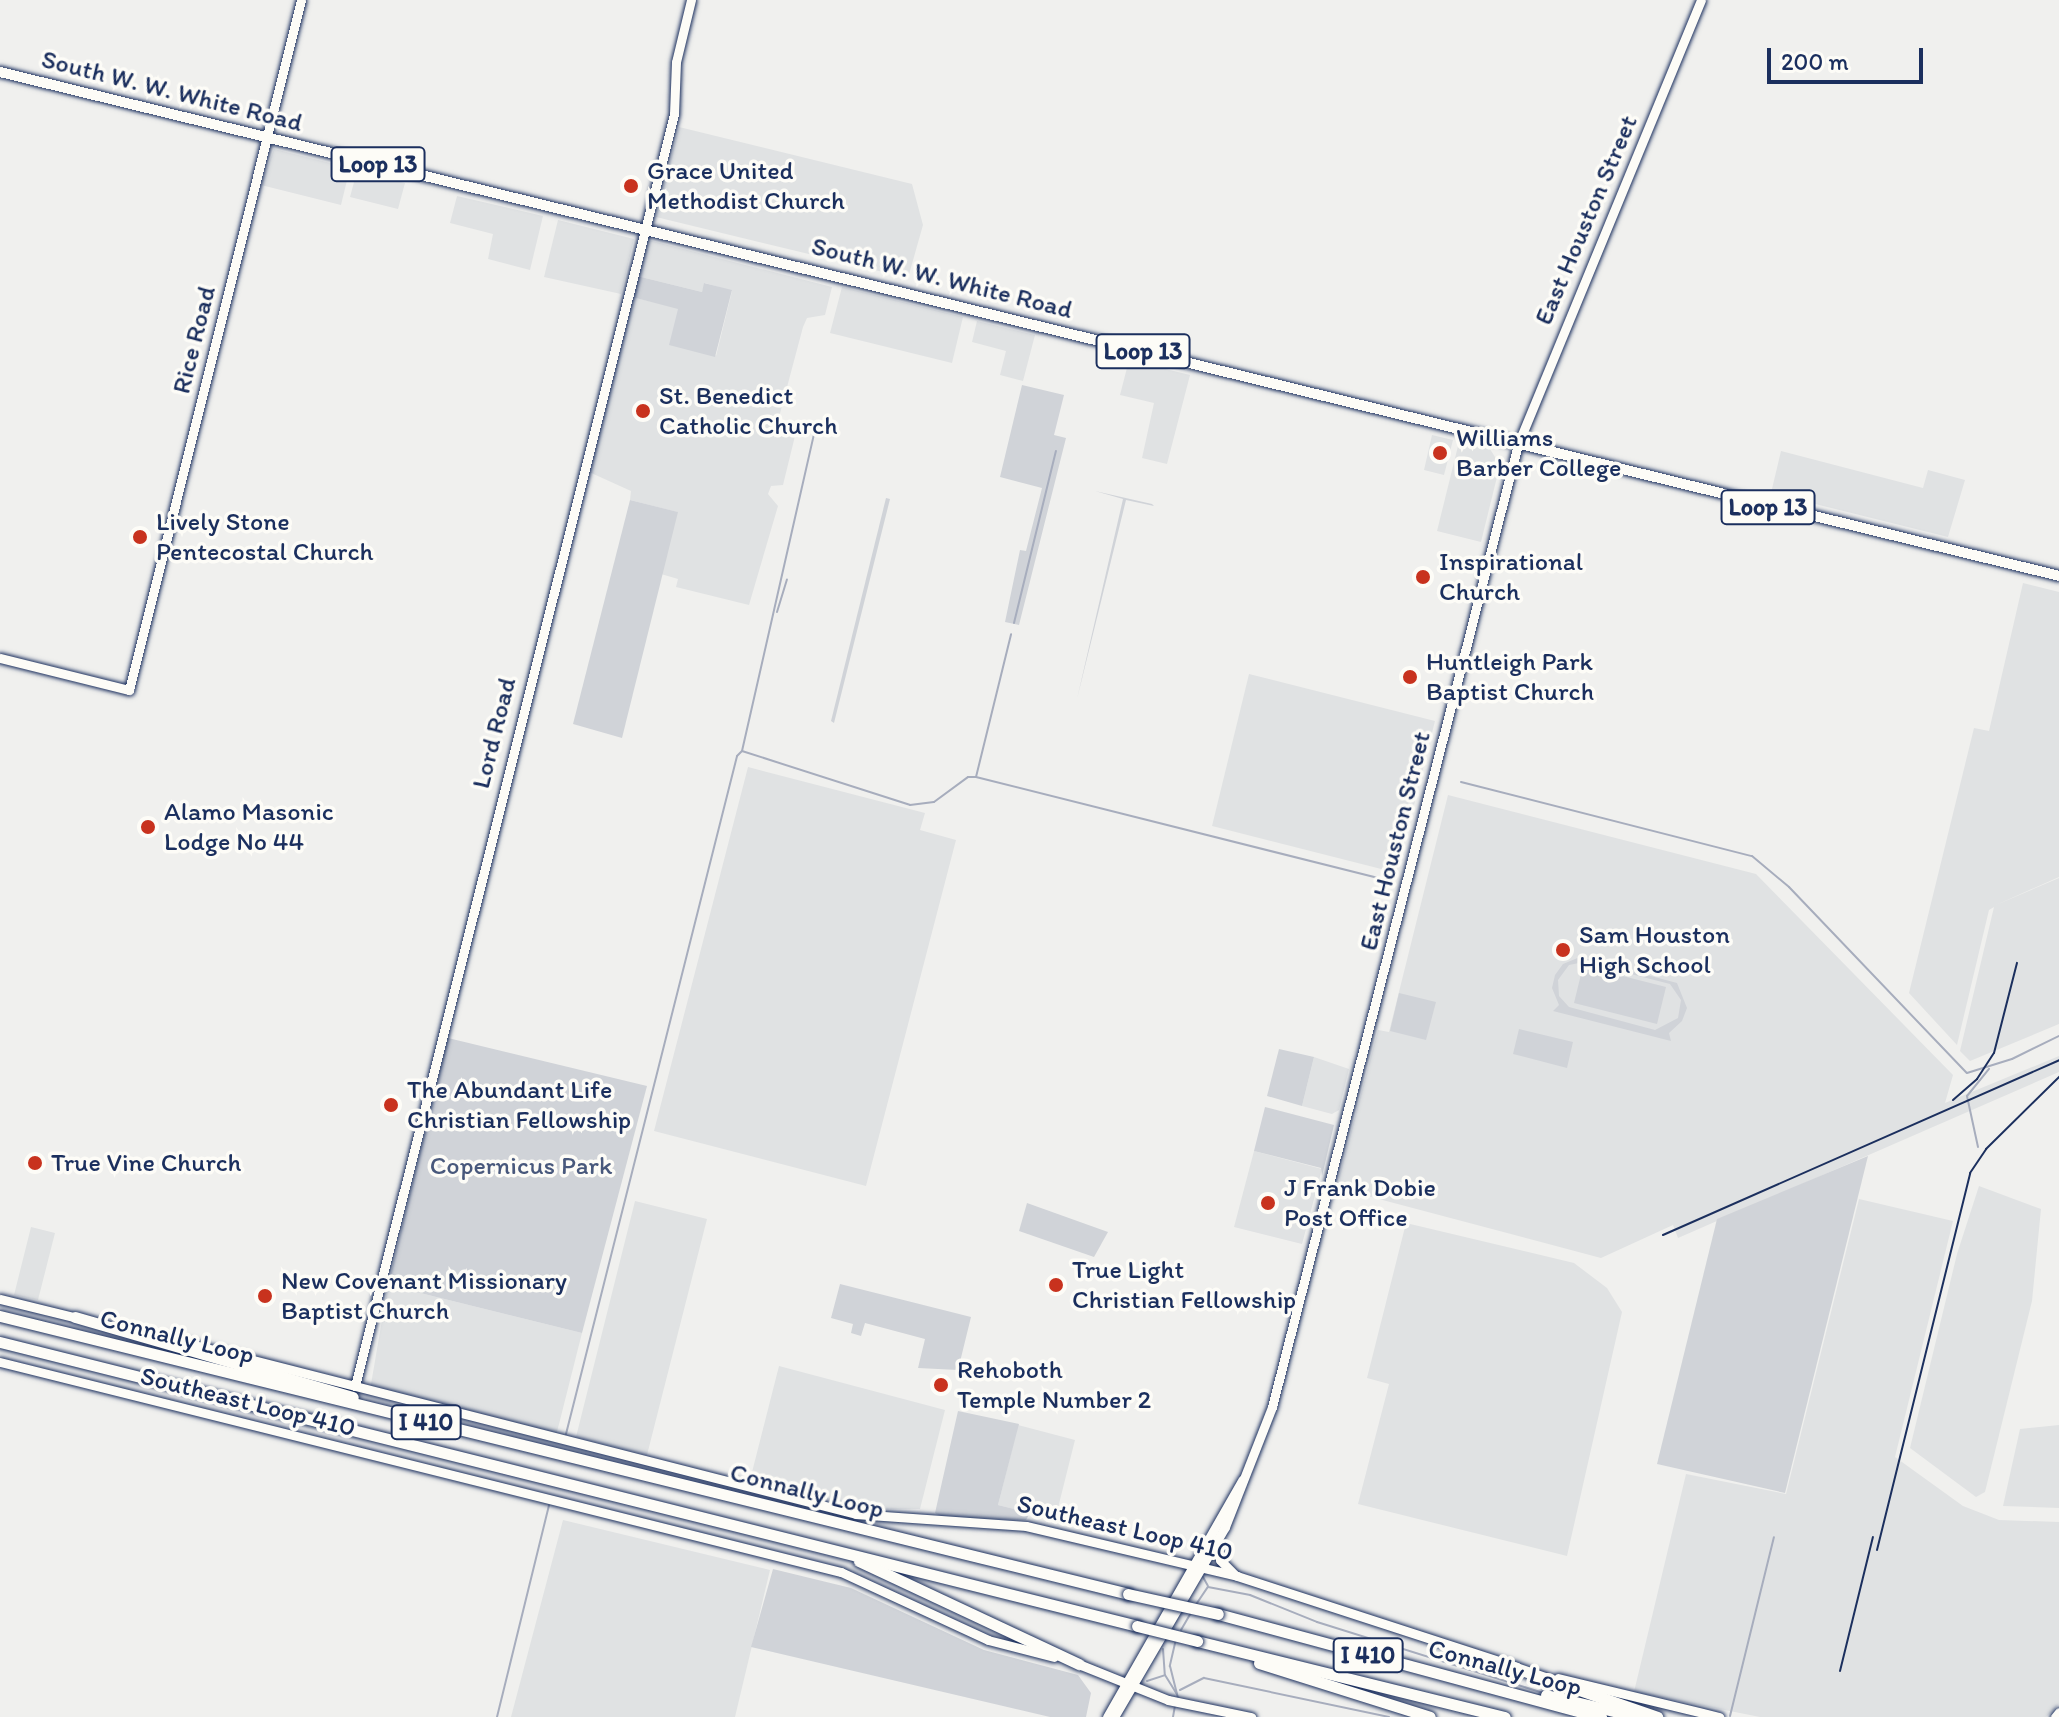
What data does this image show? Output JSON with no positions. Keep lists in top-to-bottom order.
{
  "streets": {
    "highway": ["Connally Loop", "I 410"],
    "main road": [
      "South W. W. White Road",
      "Loop 13",
      "East Houston Street",
      "Rice Road",
      "Lord Road",
      "Southeast Loop 410"
    ]
  },
  "crossings": [
    ["South W. W. White Road", "East Houston Street"],
    ["South W. W. White Road", "Rice Road"],
    ["South W. W. White Road", "Lord Road"],
    ["East Houston Street", "Southeast Loop 410"],
    ["Lord Road", "Southeast Loop 410"]
  ],
  "parks": ["Copernicus Park"],
  "places": [
    "Grace United Methodist Church",
    "St. Benedict Catholic Church",
    "Williams Barber College",
    "Lively Stone Pentecostal Church",
    "Inspirational Church",
    "Huntleigh Park Baptist Church",
    "Alamo Masonic Lodge No 44",
    "Sam Houston High School",
    "The Abundant Life Christian Fellowship",
    "True Vine Church",
    "J Frank Dobie Post Office",
    "True Light Christian Fellowship",
    "New Covenant Missionary Baptist Church",
    "Rehoboth Temple Number 2"
  ],
  "scale_bar": "200 m"
}
